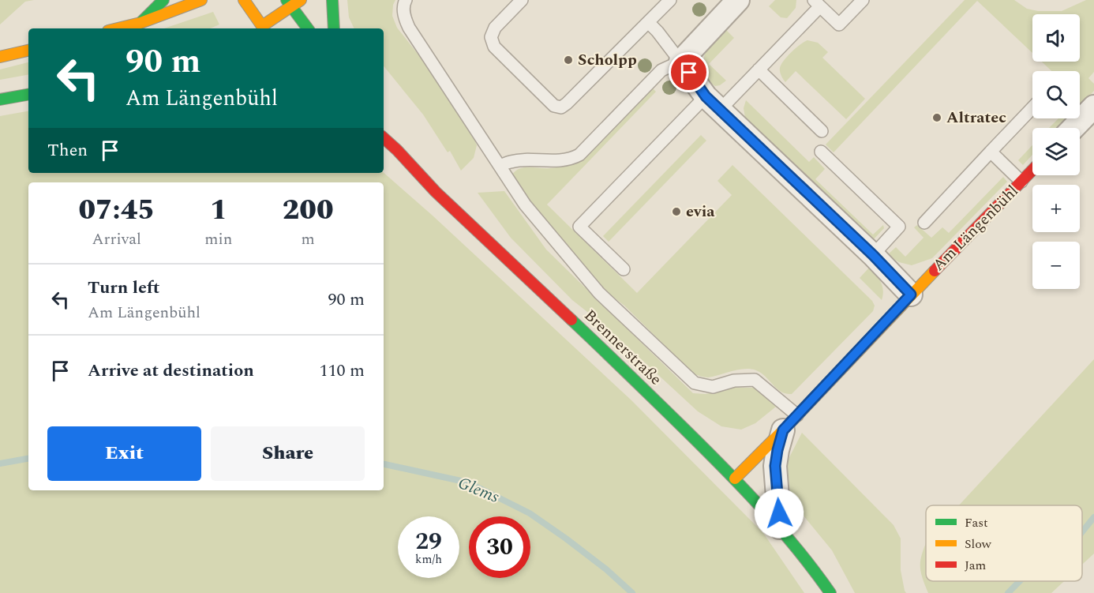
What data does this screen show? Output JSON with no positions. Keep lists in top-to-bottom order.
{
  "streets": {
    "main road": ["Am Längenbühl", "Brennerstraße"]
  },
  "crossings": [
    ["Am Längenbühl", "Brennerstraße"]
  ],
  "water": ["Glems"],
  "places": ["Scholpp", "Altratec", "evia"],
  "legend": ["Fast", "Slow", "Jam"],
  "page": {
    "map_buttons": ["+", "−"],
    "turn": ["90 m", "Am Längenbühl"],
    "then": "Then",
    "eta": [
      "07:45",
      "Arrival",
      "1",
      "min",
      "200",
      "m"
    ],
    "list": [
      {
        "name": "Turn left",
        "note": "Am Längenbühl",
        "value": "90 m"
      },
      {
        "name": "Arrive at destination",
        "value": "110 m"
      }
    ],
    "buttons": ["Exit", "Share"],
    "speed": "29 km/h",
    "limit": "30"
  }
}
